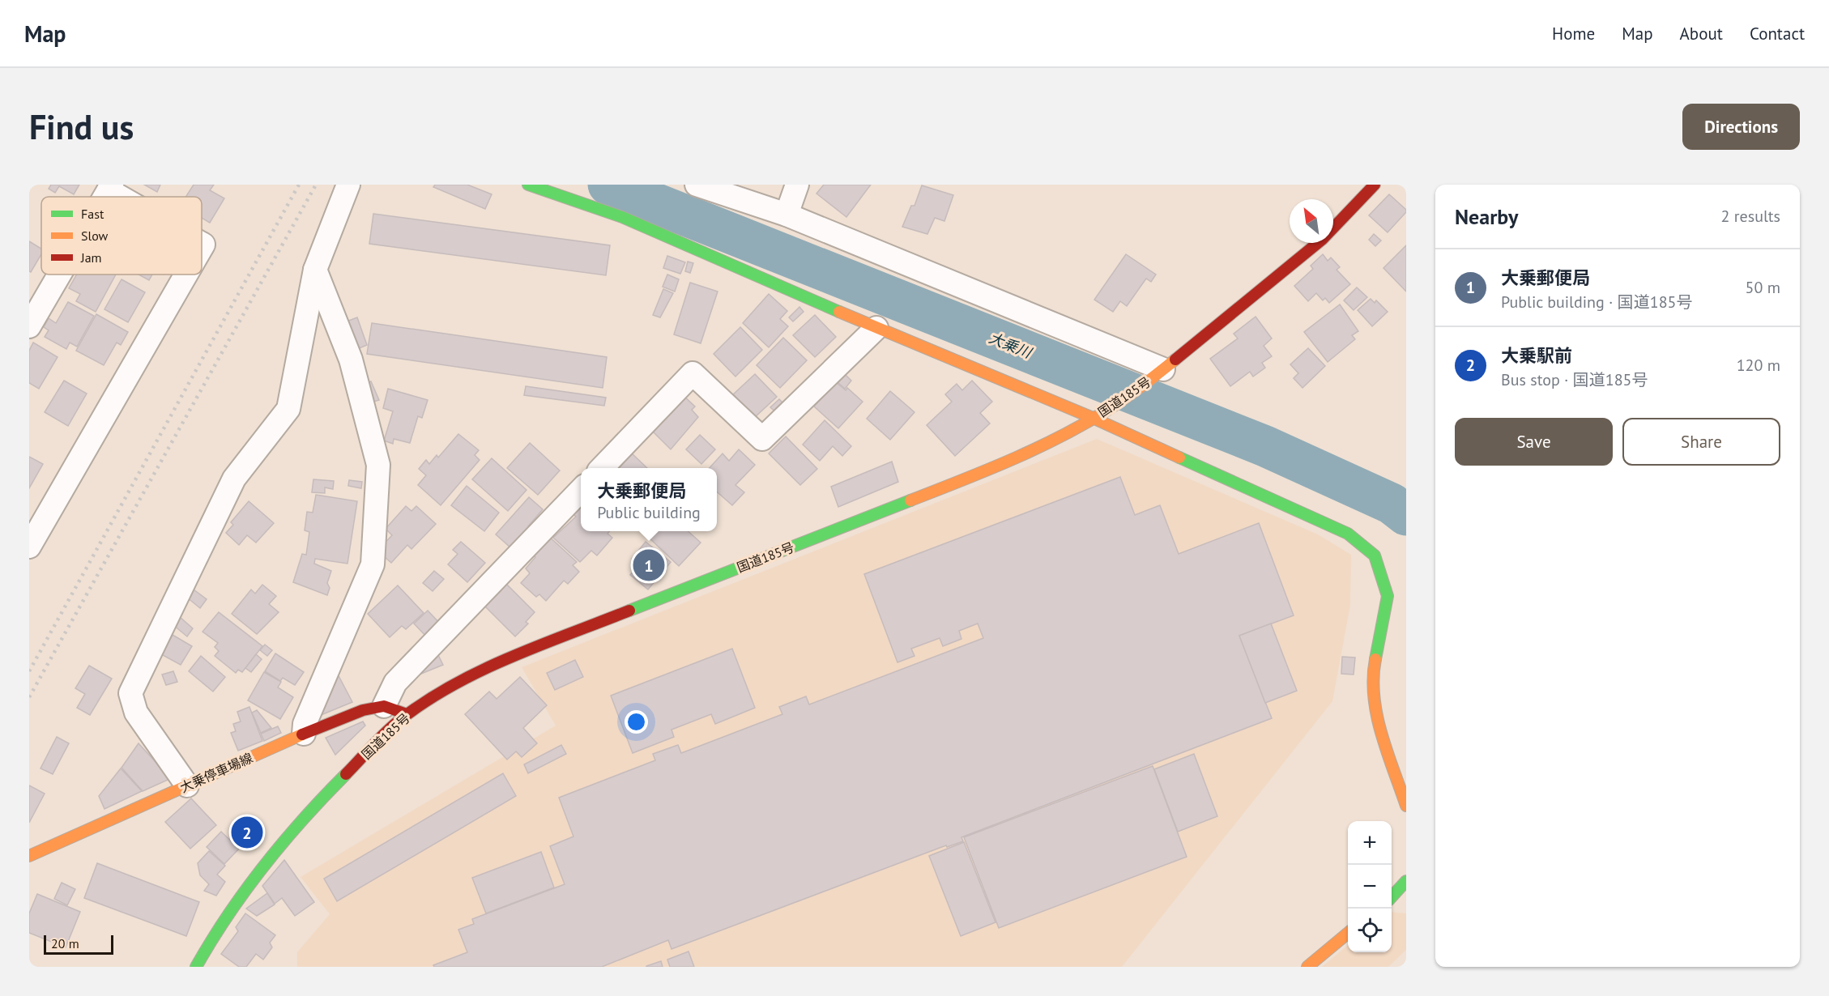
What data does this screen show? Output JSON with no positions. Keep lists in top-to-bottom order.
{
  "streets": {
    "main road": ["国道185号", "大乗停車場線"]
  },
  "water": ["大乗川"],
  "legend": ["Fast", "Slow", "Jam"],
  "scale_bar": "20 m",
  "north": "top left",
  "page": {
    "header": "Map",
    "nav": [
      "Home",
      "Map",
      "About",
      "Contact"
    ],
    "buttons": [
      "Directions",
      ["Save", "Share"]
    ],
    "title": "Find us",
    "heading": ["Nearby", "2 results"],
    "list": [
      {
        "mark": "1",
        "name": "大乗郵便局",
        "note": "Public building · 国道185号",
        "value": "50 m"
      },
      {
        "mark": "2",
        "name": "大乗駅前",
        "note": "Bus stop · 国道185号",
        "value": "120 m"
      }
    ],
    "popup": ["大乗郵便局", "Public building"],
    "pins": ["1", "2"],
    "map_buttons": ["+", "−"],
    "scale": "20 m"
  }
}
